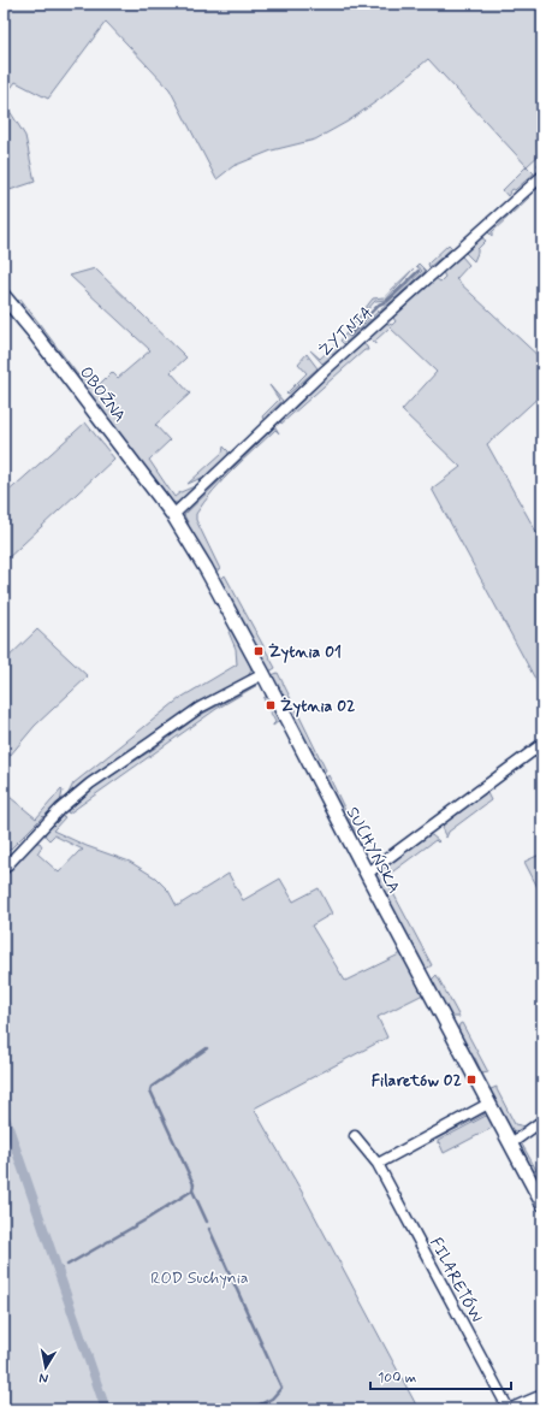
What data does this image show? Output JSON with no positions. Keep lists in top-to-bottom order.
{
  "streets": {
    "street": [
      "ŻYTNIA",
      "OBOŹNA",
      "SUCHYŃSKA",
      "FILARETÓW"
    ]
  },
  "crossings": [
    ["ŻYTNIA", "OBOŹNA"],
    ["ŻYTNIA", "SUCHYŃSKA"],
    ["OBOŹNA", "SUCHYŃSKA"]
  ],
  "parks": ["ROD Suchynia"],
  "places": {
    "transit": ["Żytnia 01", "Żytnia 02", "Filaretów 02"]
  },
  "scale_bar": "100 m",
  "north": "bottom"
}
